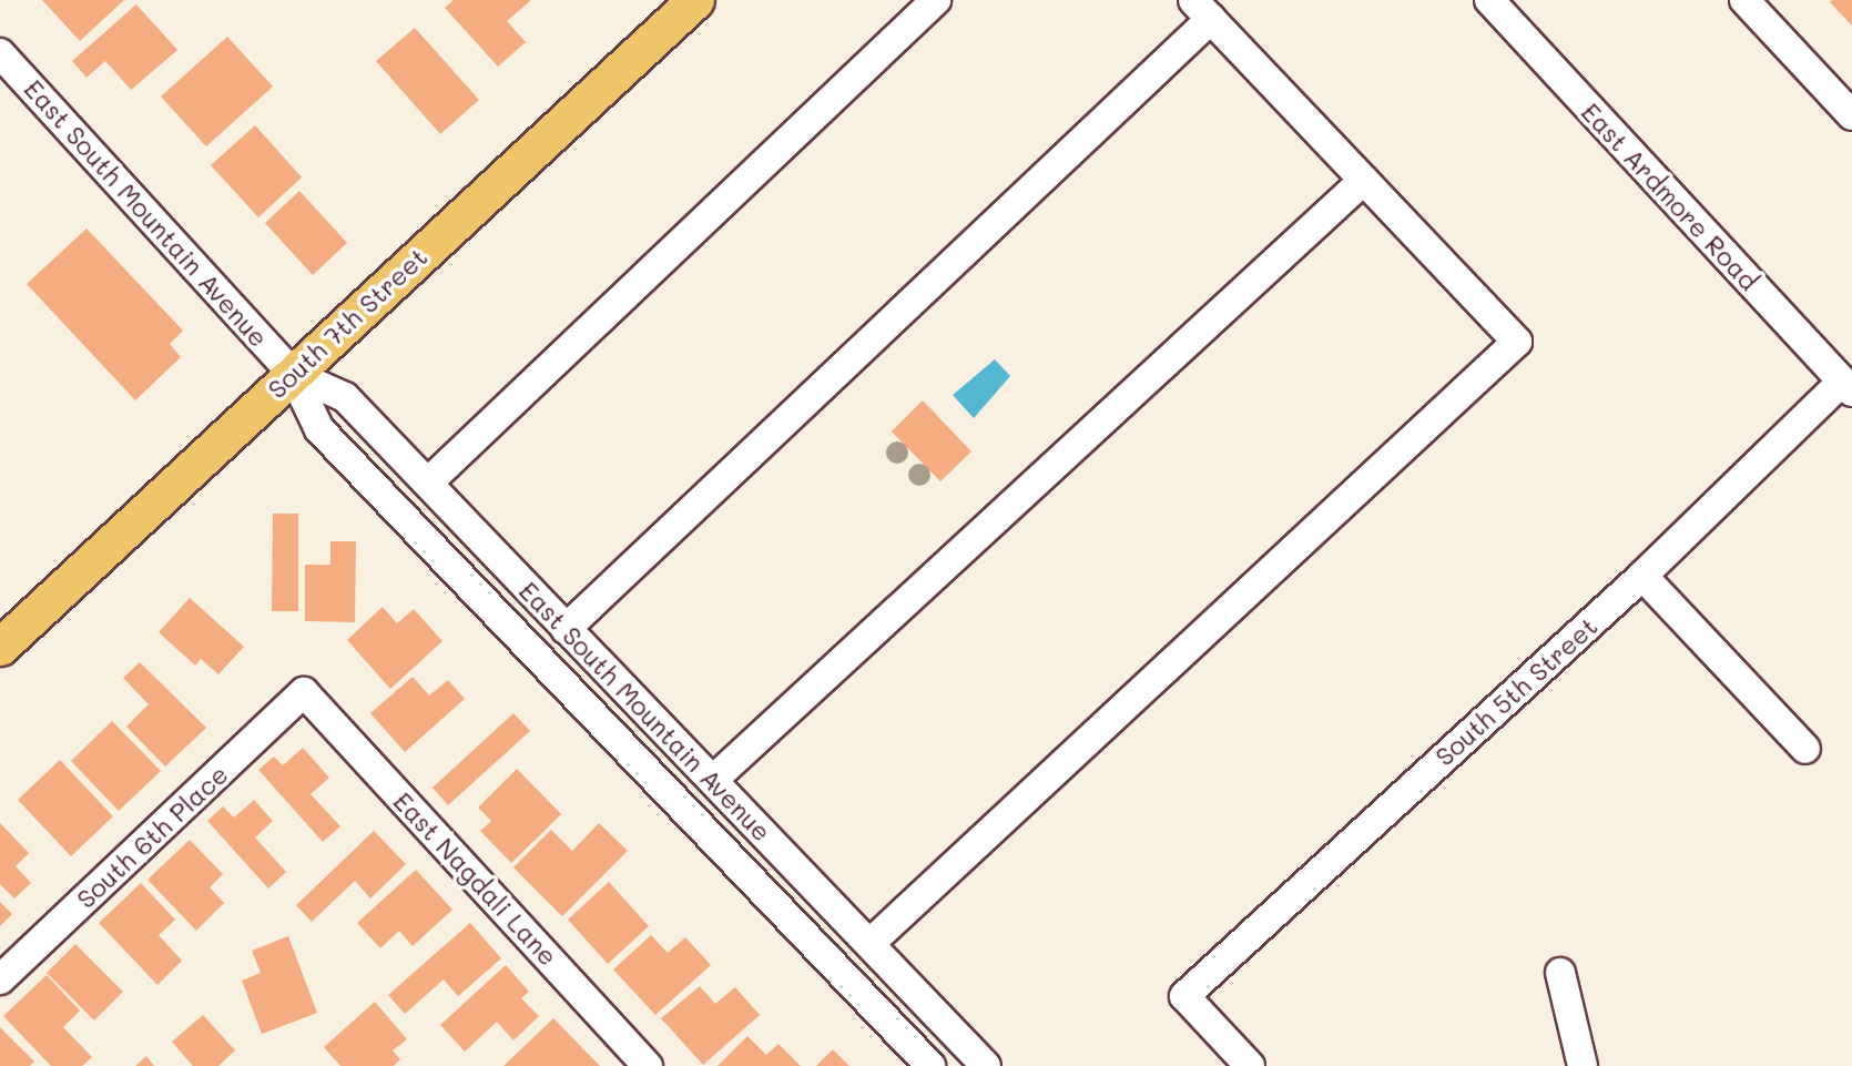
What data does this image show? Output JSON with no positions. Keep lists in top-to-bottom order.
{
  "streets": {
    "main road": ["South 7th Street"],
    "street": [
      "East Ardmore Road",
      "East South Mountain Avenue",
      "South 5th Street",
      "South 6th Place",
      "East Nagdali Lane"
    ]
  },
  "crossings": [
    ["East Ardmore Road", "South 5th Street"],
    ["East South Mountain Avenue", "South 7th Street"],
    ["South 6th Place", "East Nagdali Lane"]
  ]
}
